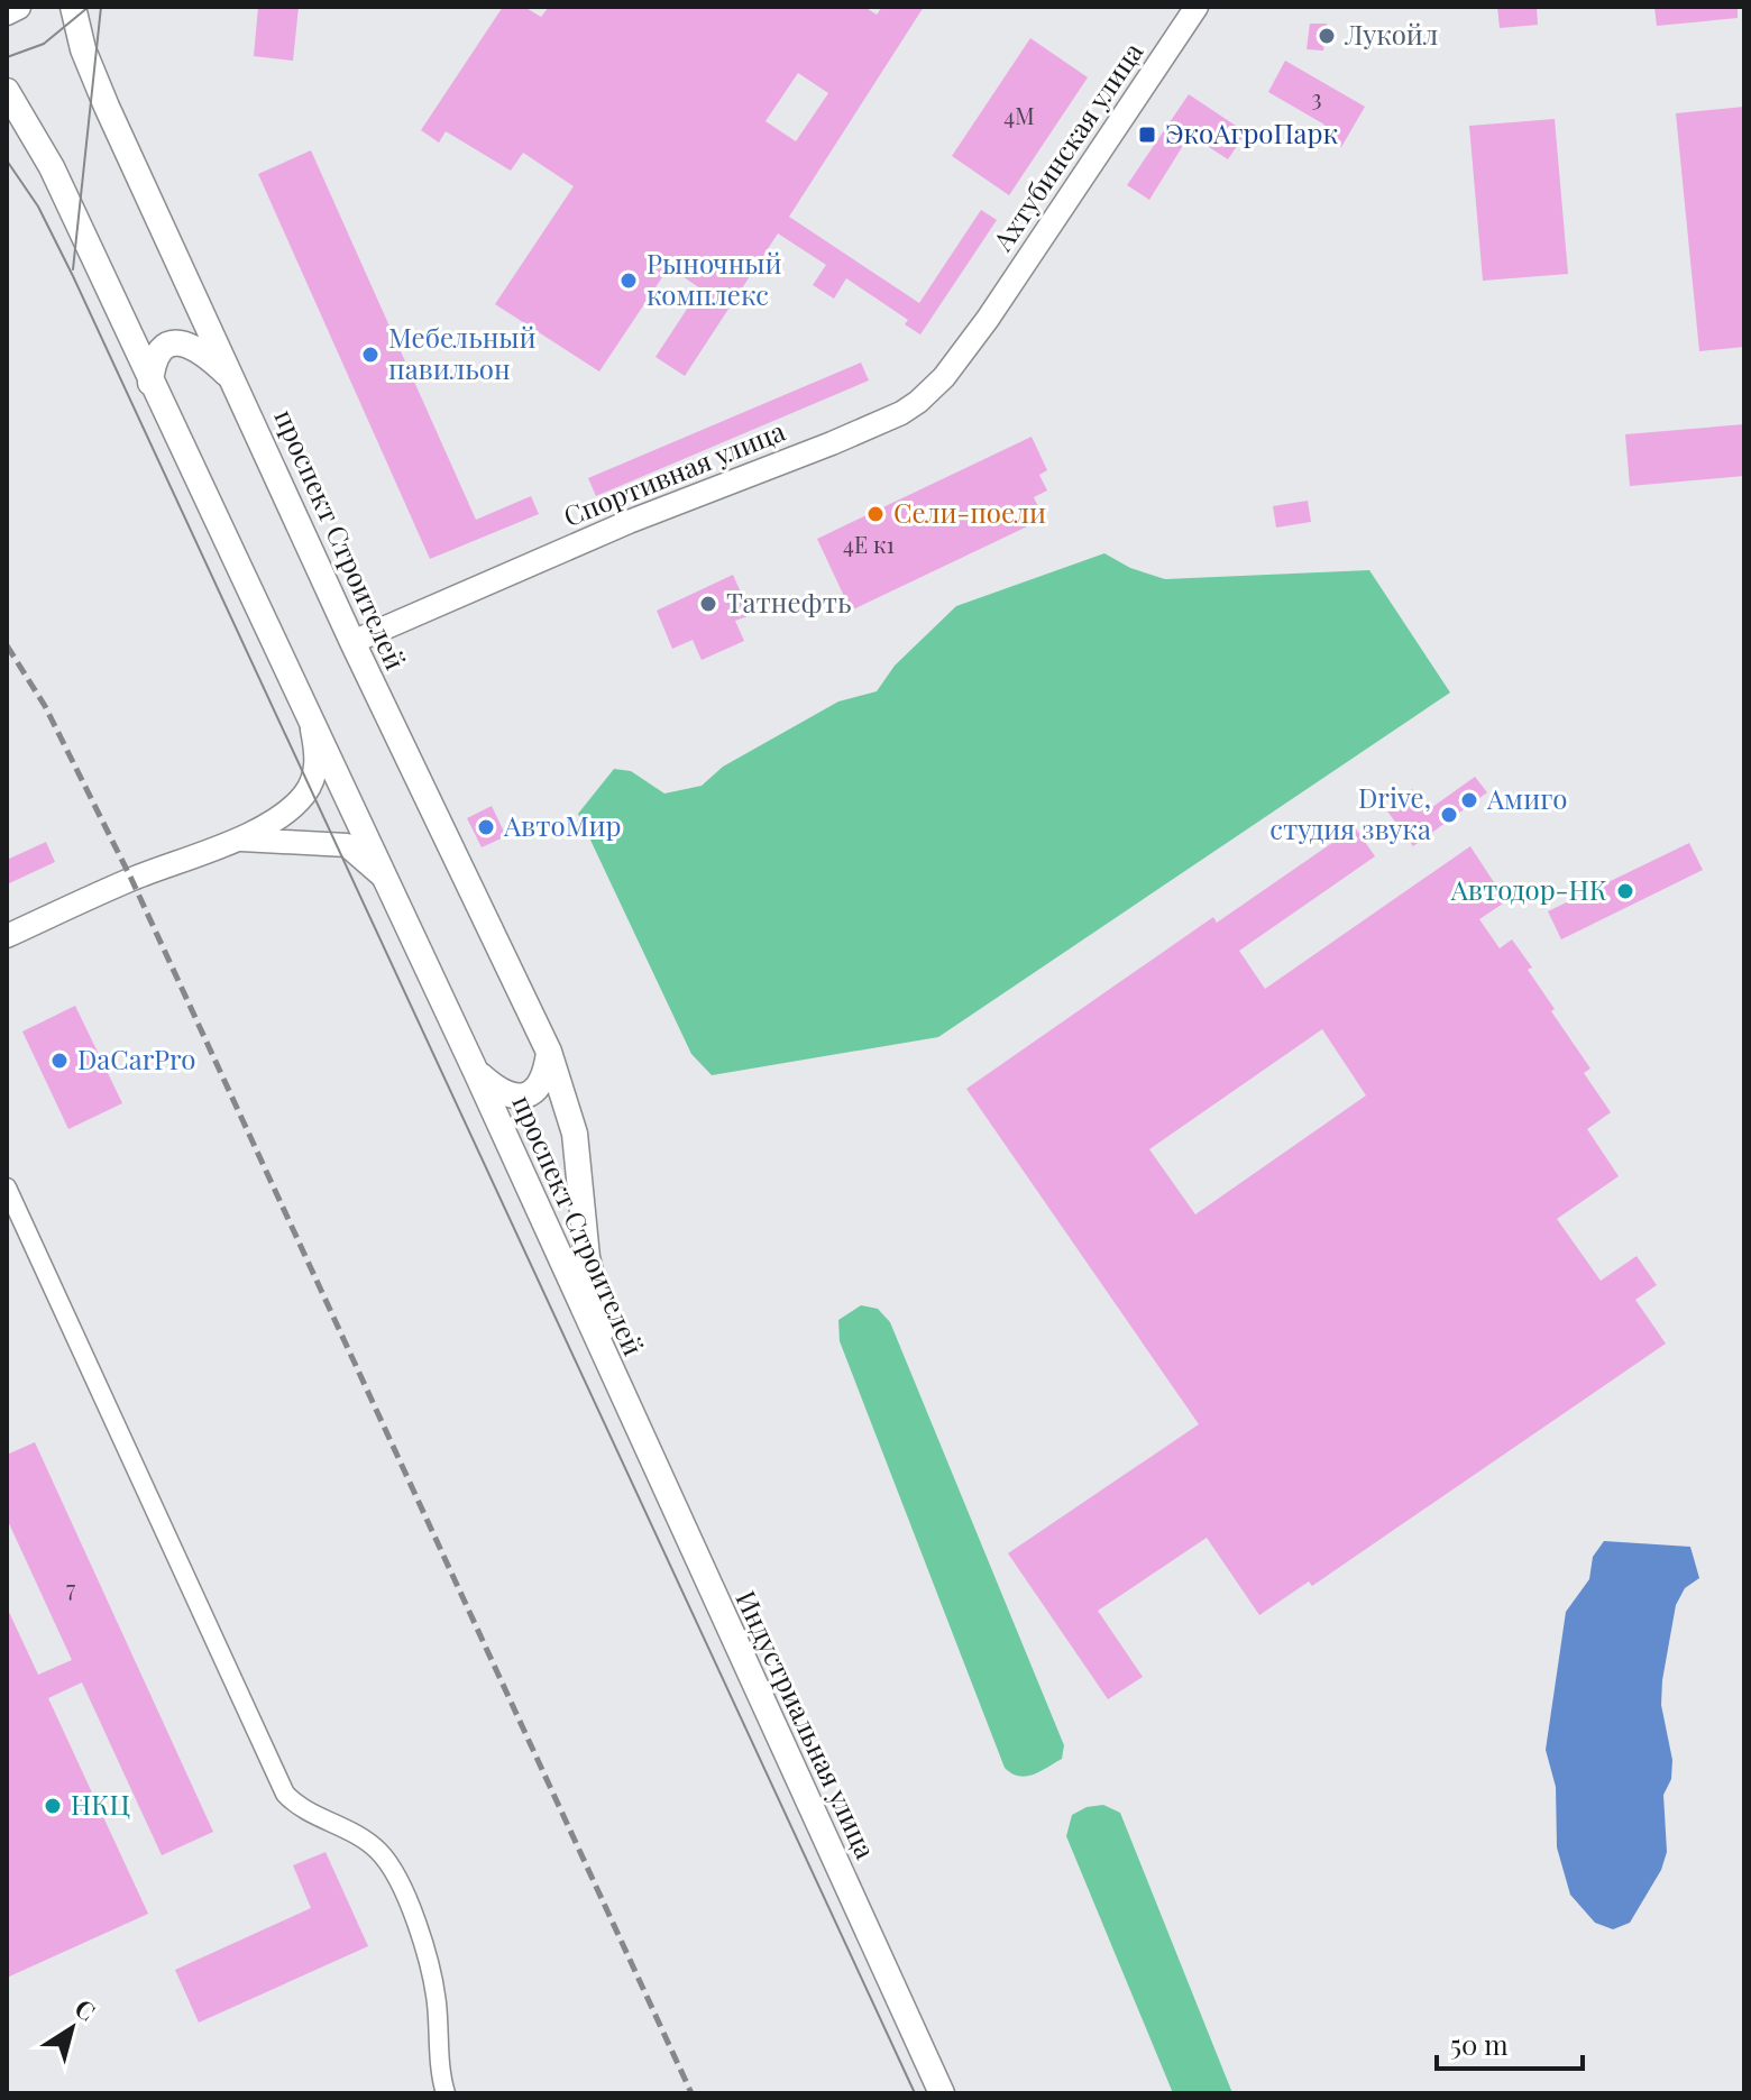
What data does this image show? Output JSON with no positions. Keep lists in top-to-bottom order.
{
  "streets": {
    "main road": ["проспект Строителей", "Индустриальная улица"],
    "street": ["Ахтубинская улица", "Спортивная улица"]
  },
  "crossings": [
    ["Ахтубинская улица", "Спортивная улица"],
    ["Спортивная улица", "проспект Строителей"],
    ["проспект Строителей", "Индустриальная улица"]
  ],
  "places": {
    "other": [
      "Лукойл",
      "Рыночный комплекс",
      "Мебельный павильон",
      "Сели-поели",
      "Татнефть",
      "Амиго",
      "Drive, студия звука",
      "АвтоМир",
      "Автодор-НК",
      "DaCarPro",
      "НКЦ"
    ],
    "transit": ["ЭкоАгроПарк"]
  },
  "house_numbers": [
    "3",
    "4М",
    "4Е к1",
    "7"
  ],
  "scale_bar": "50 m",
  "north": "top right"
}
